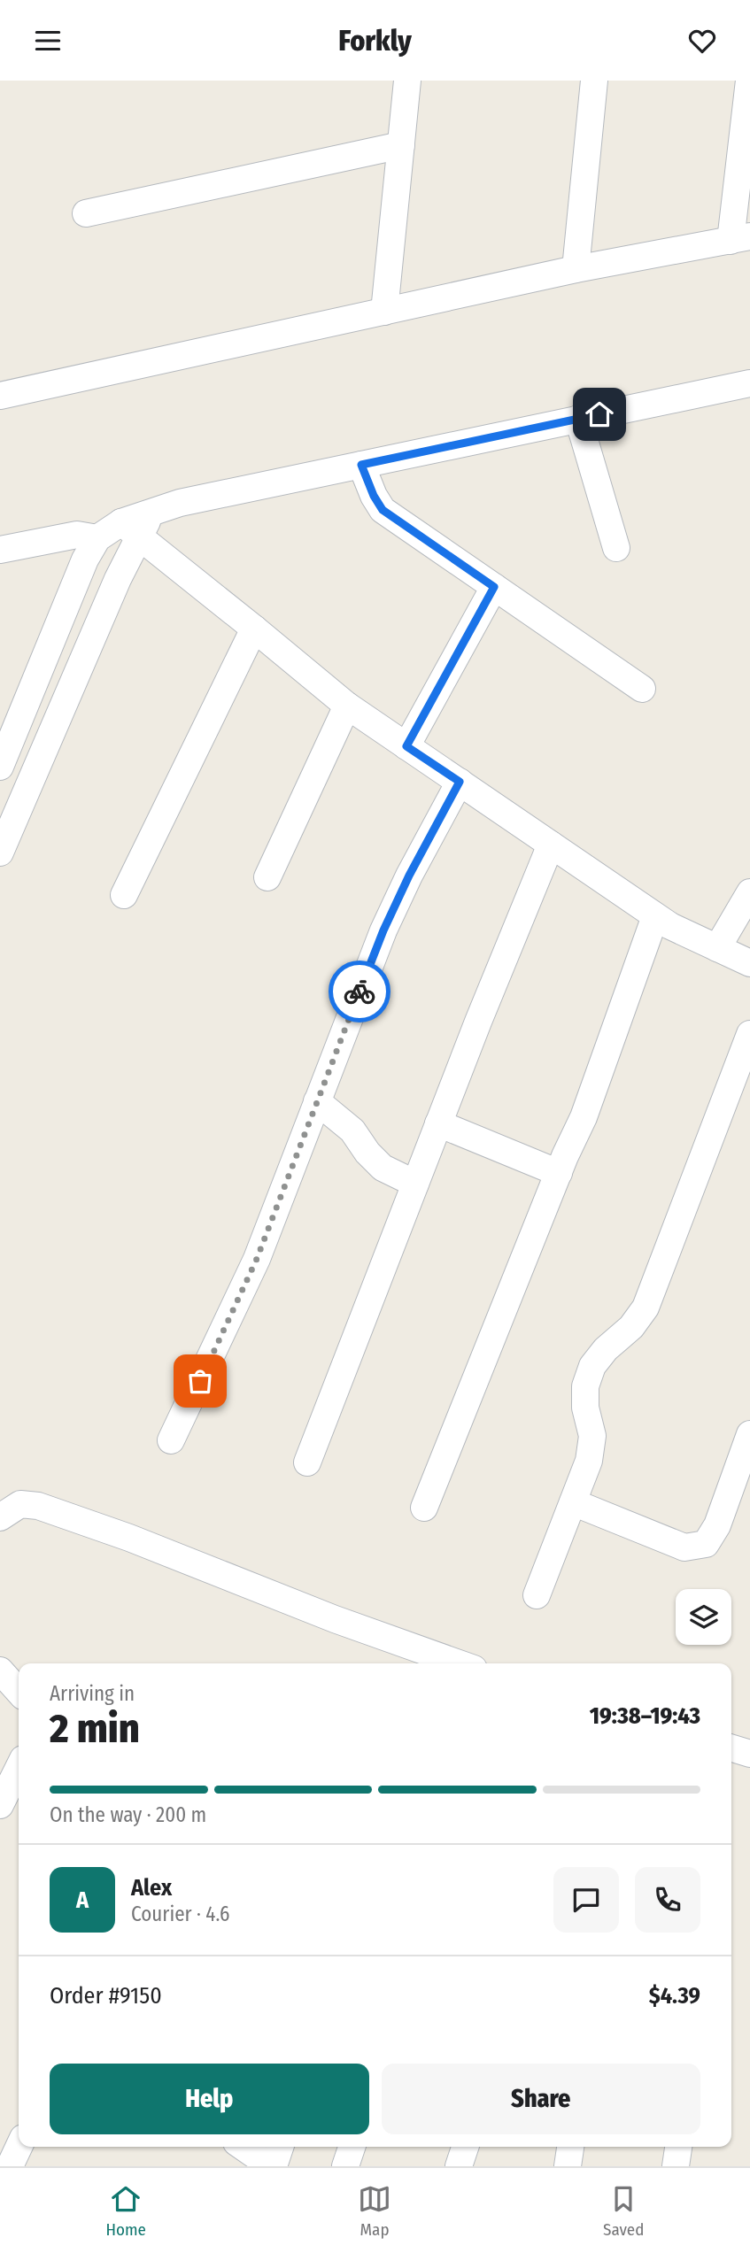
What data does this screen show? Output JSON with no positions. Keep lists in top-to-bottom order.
{
  "page": {
    "header": "Forkly",
    "heading": ["2 min", "Arriving in", "19:38–19:43"],
    "panel": [
      "Alex",
      "Courier · 4.6",
      "Order #9150",
      "$4.39"
    ],
    "bar": "On the way · 200 m",
    "round": "A",
    "buttons": ["Help", "Share"],
    "tabs": ["Home", "Map", "Saved"]
  }
}
